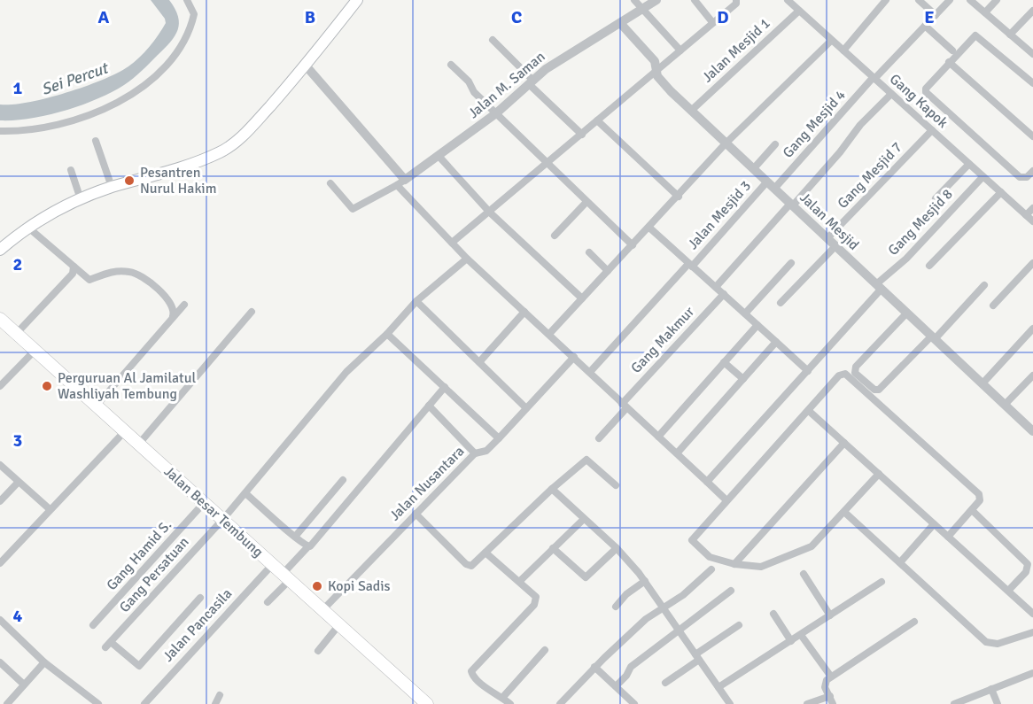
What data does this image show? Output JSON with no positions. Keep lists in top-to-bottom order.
{
  "streets": {
    "highway": ["Jalan Besar Tembung"],
    "street": [
      "Jalan Mesjid 1",
      "Jalan M. Saman",
      "Gang Kapok",
      "Gang Mesjid 4",
      "Gang Mesjid 7",
      "Jalan Mesjid 3",
      "Jalan Mesjid",
      "Gang Mesjid 8",
      "Gang Makmur",
      "Jalan Nusantara",
      "Gang Hamid S.",
      "Gang Persatuan",
      "Jalan Pancasila"
    ]
  },
  "crossings": [
    ["Jalan Mesjid 1", "Gang Kapok"],
    ["Jalan Mesjid 1", "Jalan Mesjid"],
    ["Jalan M. Saman", "Jalan Mesjid"],
    ["Gang Kapok", "Gang Mesjid 4"],
    ["Gang Kapok", "Gang Mesjid 7"],
    ["Gang Kapok", "Gang Mesjid 8"],
    ["Gang Mesjid 4", "Jalan Mesjid 3"],
    ["Gang Mesjid 4", "Jalan Mesjid"],
    ["Gang Mesjid 7", "Jalan Mesjid"],
    ["Jalan Mesjid 3", "Jalan Mesjid"],
    ["Jalan Mesjid", "Gang Mesjid 8"],
    ["Jalan Nusantara", "Jalan Besar Tembung"],
    ["Jalan Besar Tembung", "Gang Hamid S."],
    ["Jalan Besar Tembung", "Gang Persatuan"],
    ["Jalan Besar Tembung", "Jalan Pancasila"]
  ],
  "water": ["Sei Percut"],
  "places": ["Pesantren Nurul Hakim", "Perguruan Al Jamilatul Washliyah Tembung", "Kopi Sadis"],
  "grid": {
    "columns": [
      "A",
      "B",
      "C",
      "D",
      "E"
    ],
    "rows": [
      "1",
      "2",
      "3",
      "4"
    ]
  }
}
